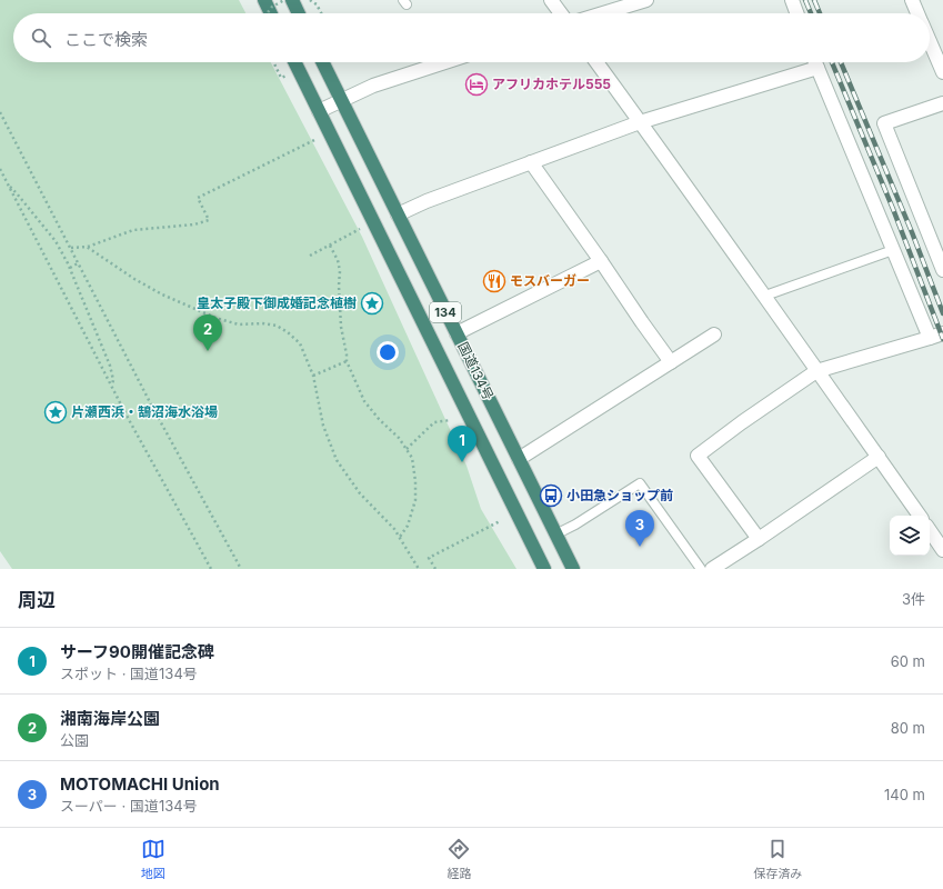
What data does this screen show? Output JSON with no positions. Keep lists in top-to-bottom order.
{
  "streets": {
    "highway": ["134", "国道134号"]
  },
  "places": {
    "hotel": ["アフリカホテル555"],
    "restaurant": ["モスバーガー"],
    "place": ["皇太子殿下御成婚記念植樹", "片瀬西浜・鵠沼海水浴場"],
    "bus stop": ["小田急ショップ前"]
  },
  "page": {
    "search": "ここで検索",
    "pins": ["2", "1", "3"],
    "heading": ["周辺", "3件"],
    "list": [
      {
        "mark": "1",
        "name": "サーフ90開催記念碑",
        "note": "スポット · 国道134号",
        "value": "60 m"
      },
      {
        "mark": "2",
        "name": "湘南海岸公園",
        "note": "公園",
        "value": "80 m"
      },
      {
        "mark": "3",
        "name": "MOTOMACHI Union",
        "note": "スーパー · 国道134号",
        "value": "140 m"
      }
    ],
    "nav": ["地図", "経路", "保存済み"]
  }
}
